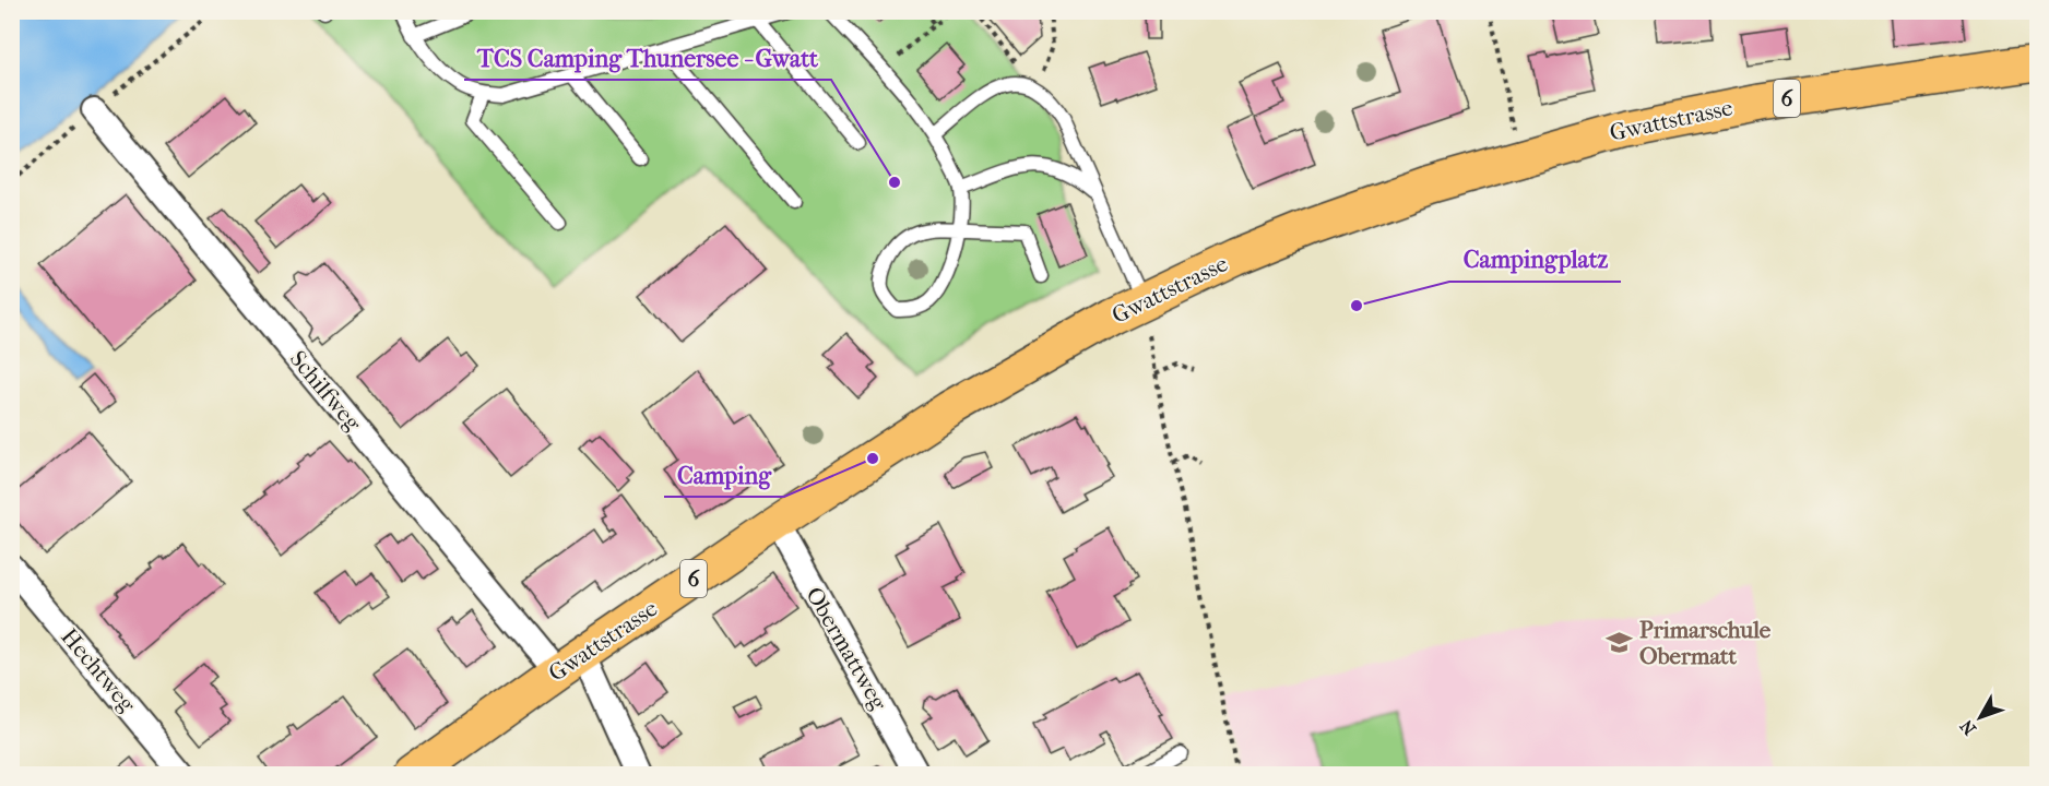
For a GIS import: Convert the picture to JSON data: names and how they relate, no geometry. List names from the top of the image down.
{
  "streets": {
    "main road": ["6", "Gwattstrasse"],
    "street": ["Schilfweg", "Obermattweg", "Hechtweg"]
  },
  "crossings": [
    ["Gwattstrasse", "Schilfweg"],
    ["Gwattstrasse", "Obermattweg"]
  ],
  "places": {
    "other": ["TCS Camping Thunersee - Gwatt", "Campingplatz", "Camping"],
    "school or university": ["Primarschule Obermatt"]
  },
  "north": "bottom left"
}
